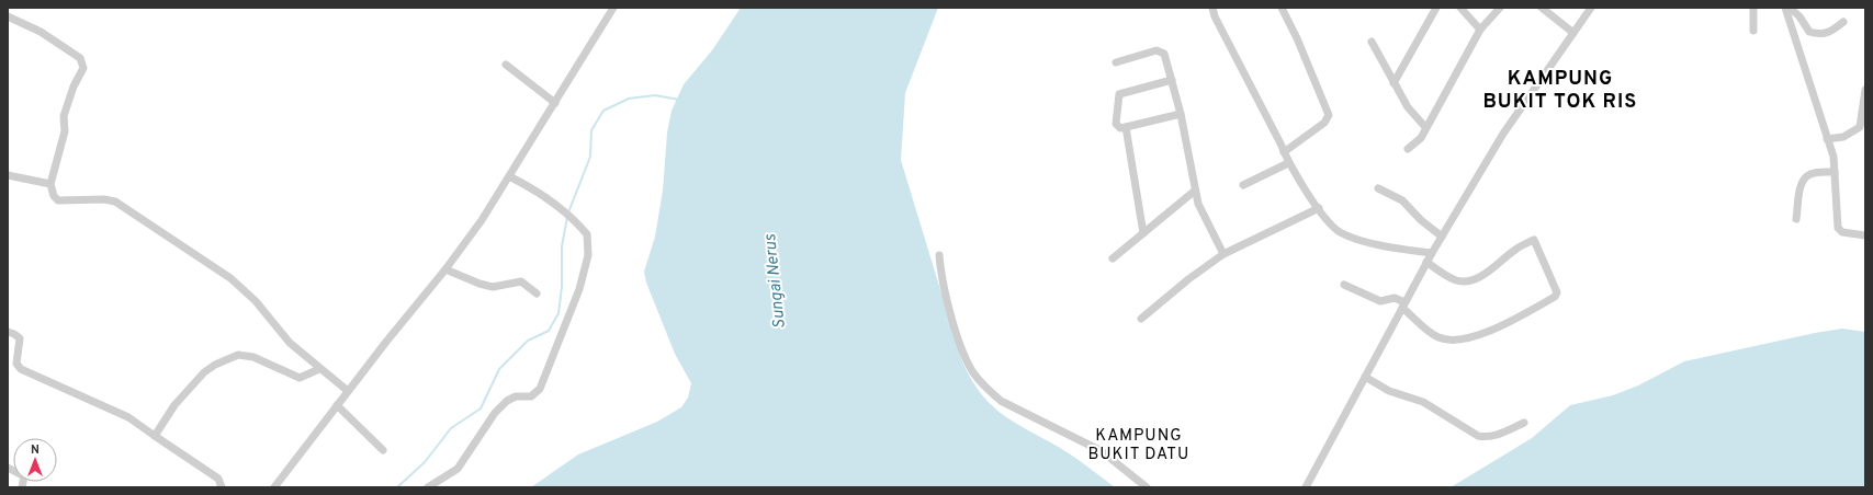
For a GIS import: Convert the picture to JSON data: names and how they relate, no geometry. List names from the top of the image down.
{
  "districts": ["KAMPUNG BUKIT TOK RIS", "KAMPUNG BUKIT DATU"],
  "water": ["Sungai Nerus"],
  "north": "top"
}
